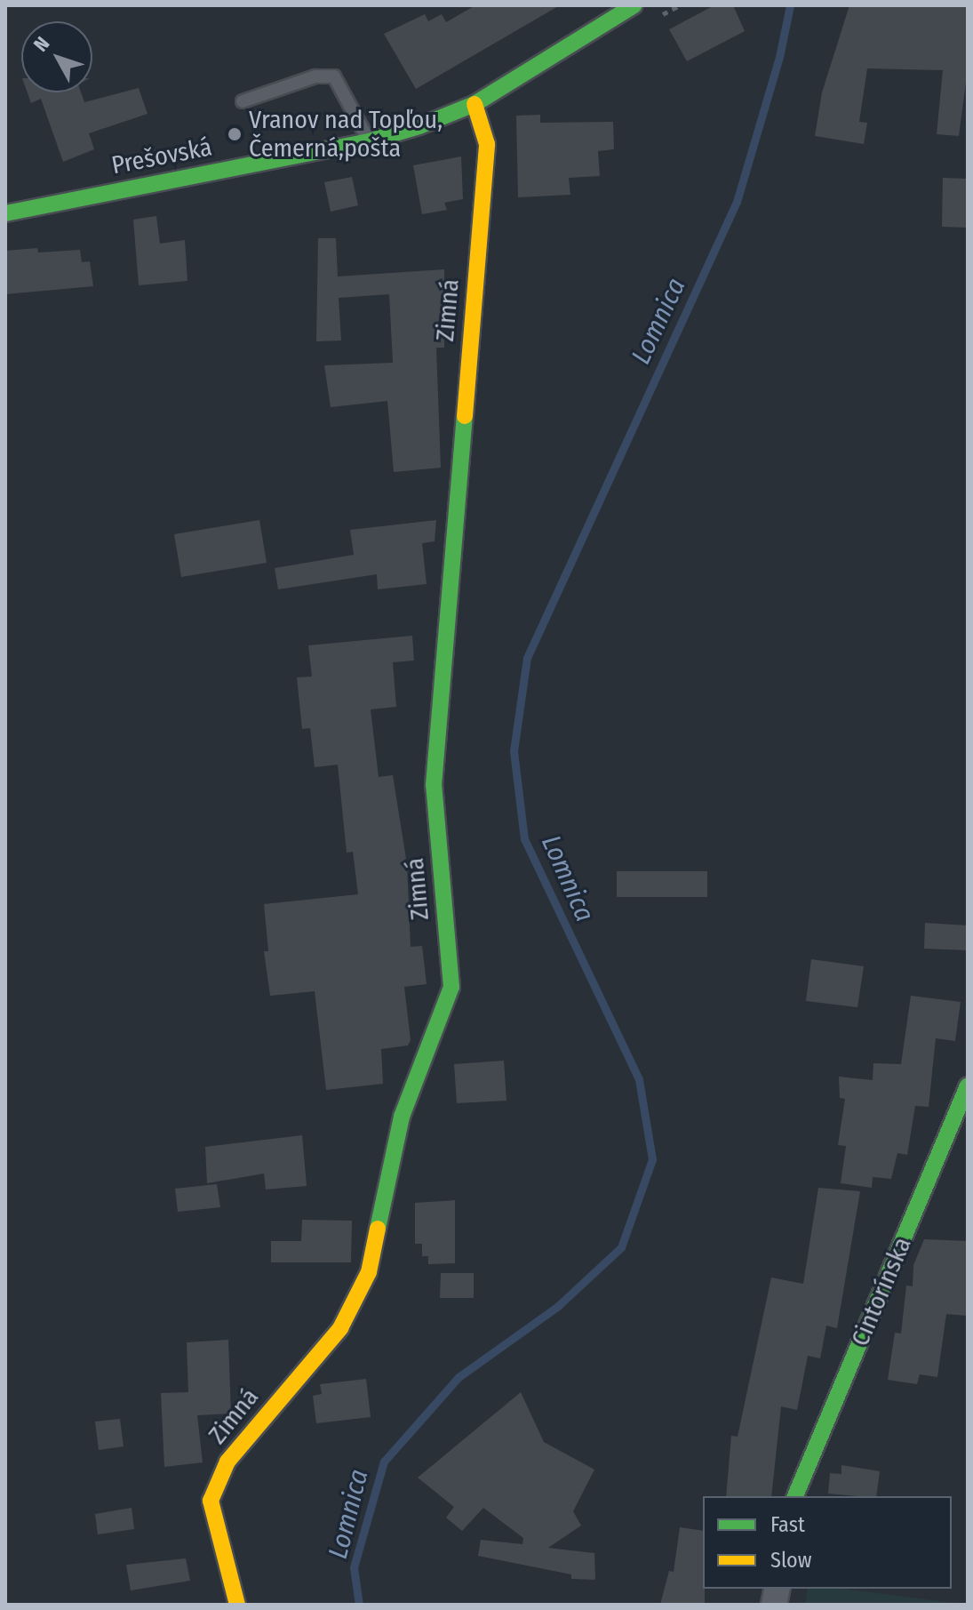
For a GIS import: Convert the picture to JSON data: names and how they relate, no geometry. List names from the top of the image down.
{
  "streets": {
    "street": ["Prešovská", "Zimná", "Cintorínska"]
  },
  "crossings": [
    ["Prešovská", "Zimná"]
  ],
  "water": ["Lomnica"],
  "places": ["Vranov nad Topľou, Čemerná,pošta"],
  "legend": ["Fast", "Slow"],
  "north": "top left"
}
